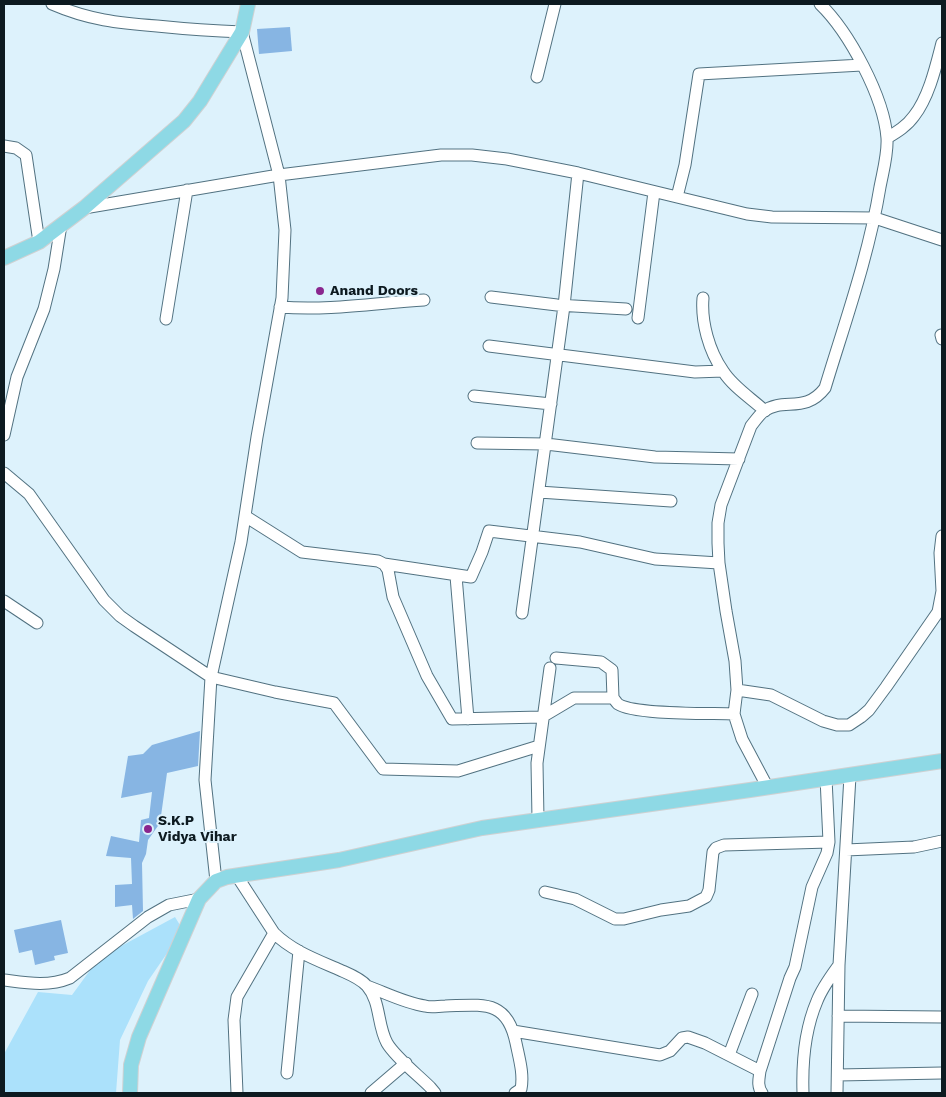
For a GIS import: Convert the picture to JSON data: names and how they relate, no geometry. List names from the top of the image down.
{
  "places": ["Anand Doors", "S.K.P Vidya Vihar"]
}
